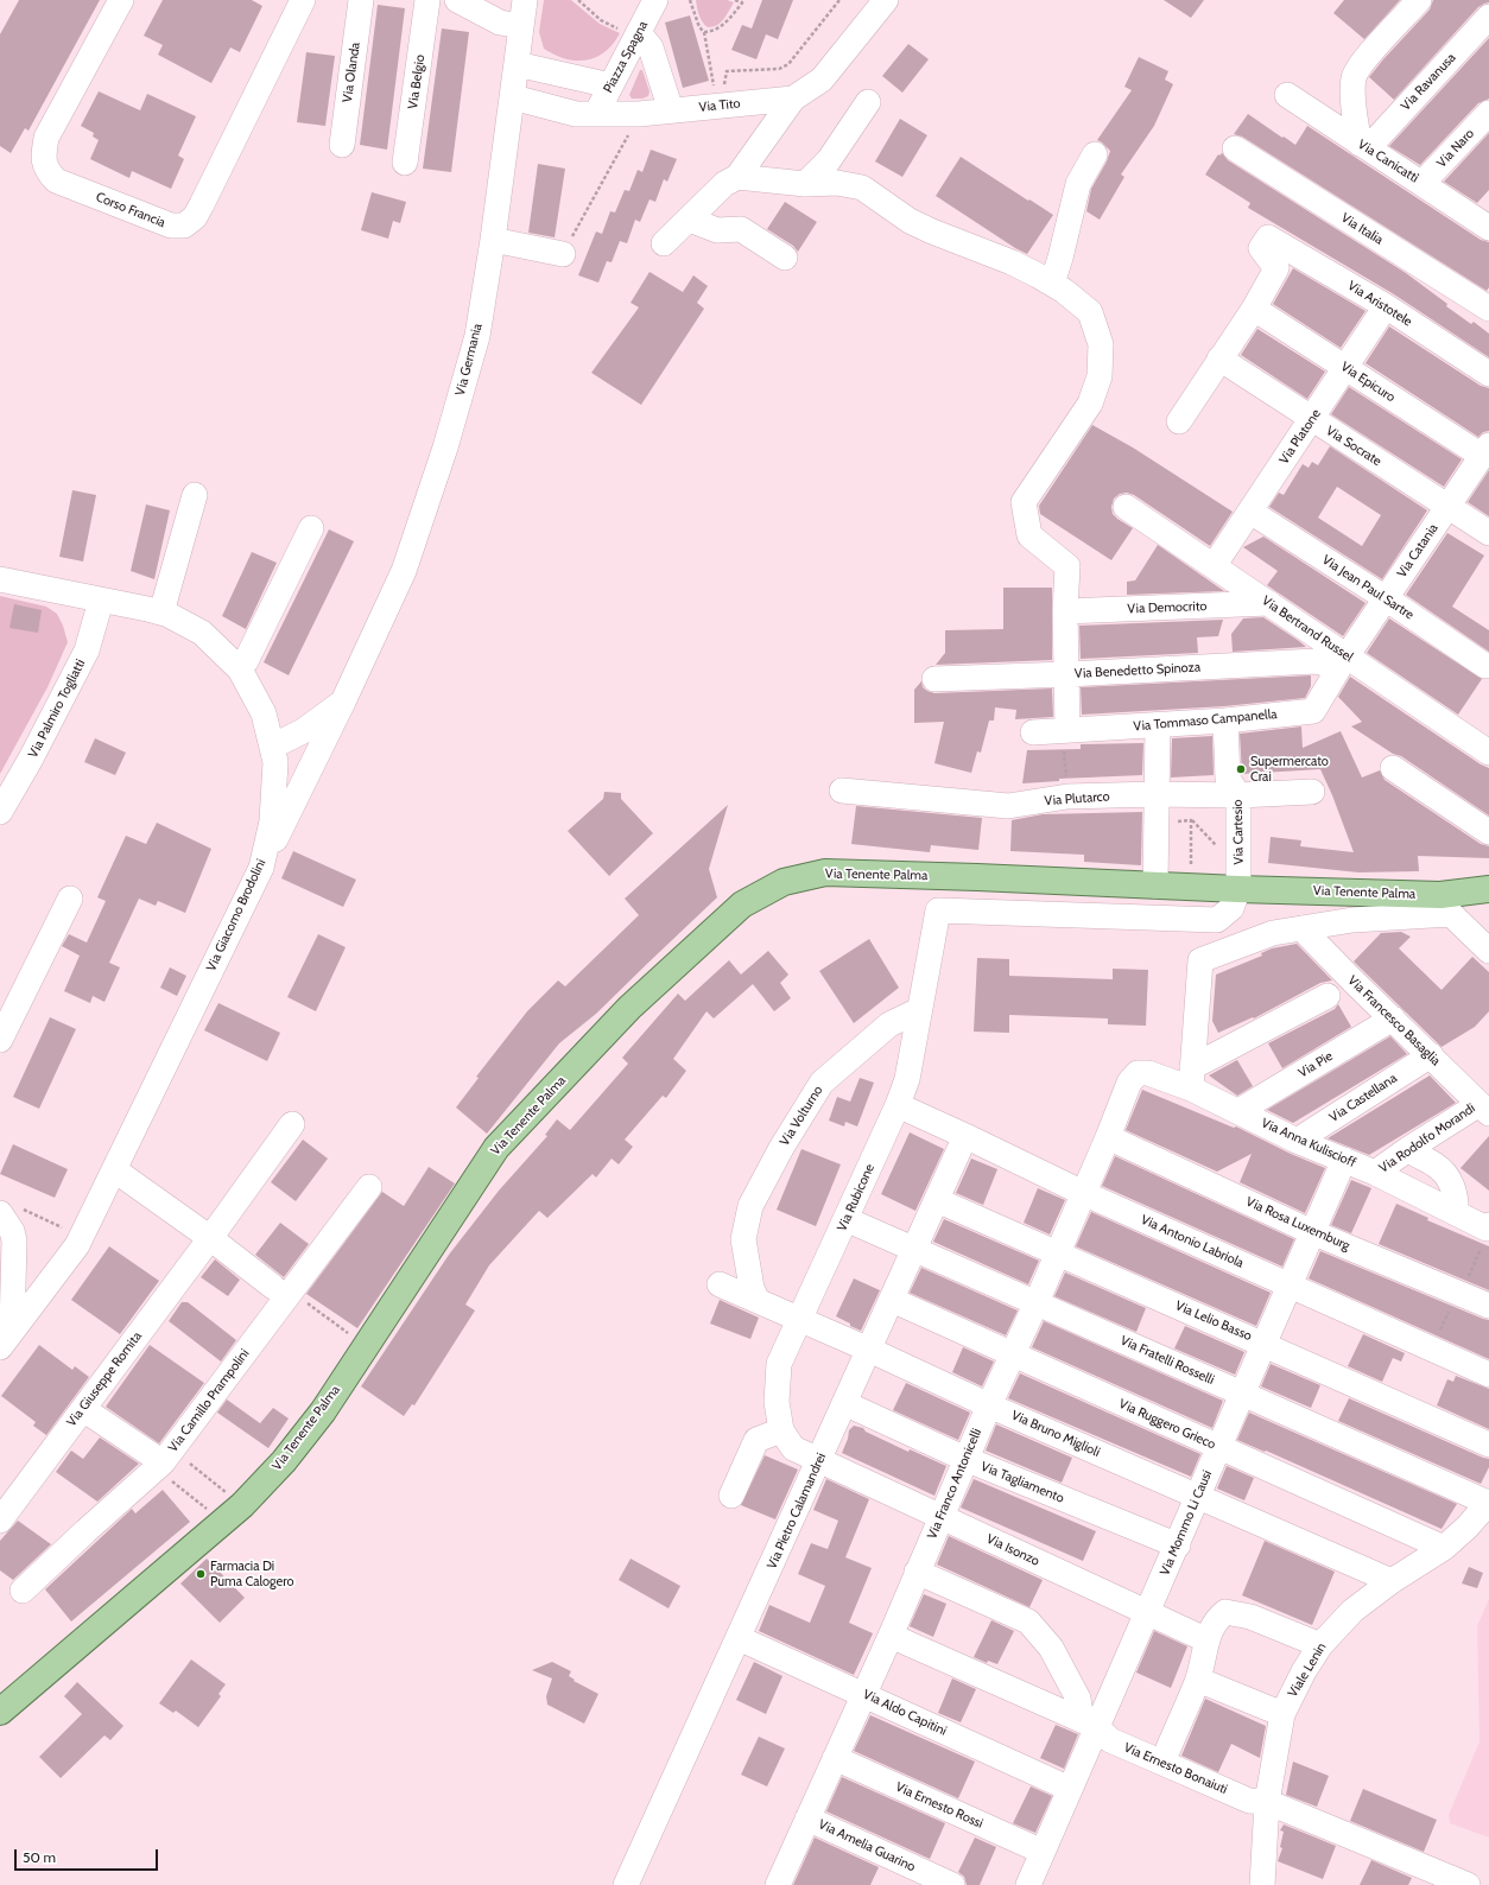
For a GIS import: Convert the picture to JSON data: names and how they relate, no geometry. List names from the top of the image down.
{
  "streets": {
    "main road": ["Via Tenente Palma"],
    "street": [
      "Piazza Spagna",
      "Via Olanda",
      "Via Belgio",
      "Via Ravanusa",
      "Via Tito",
      "Via Naro",
      "Via Canicattì",
      "Corso Francia",
      "Via Italia",
      "Via Aristotele",
      "Via Germania",
      "Via Epicuro",
      "Via Platone",
      "Via Socrate",
      "Via Catania",
      "Via Jean Paul Sartre",
      "Via Democrito",
      "Via Bertrand Russel",
      "Via Benedetto Spinoza",
      "Via Palmiro Togliatti",
      "Via Tommaso Campanella",
      "Via Plutarco",
      "Via Cartesio",
      "Via Giacomo Brodolini",
      "Via Francesco Basaglia",
      "Via Pie",
      "Via Castellana",
      "Via Volturno",
      "Via Rodolfo Morandi",
      "Via Anna Kuliscioff",
      "Via Rubicone",
      "Via Rosa Luxemburg",
      "Via Antonio Labriola",
      "Via Lelio Basso",
      "Via Fratelli Rosselli",
      "Via Giuseppe Romita",
      "Via Camillo Prampolini",
      "Via Ruggero Grieco",
      "Via Bruno Miglioli",
      "Via Tagliamento",
      "Via Franco Antonicelli",
      "Via Pietro Calamandrei",
      "Via Mommo Li Causi",
      "Via Isonzo",
      "Viale Lenin",
      "Via Aldo Capitini",
      "Via Ernesto Bonaiuti",
      "Via Ernesto Rossi",
      "Via Amelia Guarino"
    ]
  },
  "crossings": [
    ["Piazza Spagna", "Via Tito"],
    ["Via Ravanusa", "Via Canicattì"],
    ["Via Tito", "Via Germania"],
    ["Via Naro", "Via Canicattì"],
    ["Via Aristotele", "Via Epicuro"],
    ["Via Aristotele", "Via Platone"],
    ["Via Germania", "Via Giacomo Brodolini"],
    ["Via Epicuro", "Via Platone"],
    ["Via Epicuro", "Via Catania"],
    ["Via Platone", "Via Socrate"],
    ["Via Platone", "Via Jean Paul Sartre"],
    ["Via Platone", "Via Bertrand Russel"],
    ["Via Socrate", "Via Catania"],
    ["Via Catania", "Via Jean Paul Sartre"],
    ["Via Catania", "Via Bertrand Russel"],
    ["Via Catania", "Via Benedetto Spinoza"],
    ["Via Catania", "Via Tommaso Campanella"],
    ["Via Democrito", "Via Bertrand Russel"],
    ["Via Bertrand Russel", "Via Benedetto Spinoza"],
    ["Via Bertrand Russel", "Via Tommaso Campanella"],
    ["Via Benedetto Spinoza", "Via Tommaso Campanella"],
    ["Via Palmiro Togliatti", "Via Giacomo Brodolini"],
    ["Via Tommaso Campanella", "Via Cartesio"],
    ["Via Plutarco", "Via Cartesio"],
    ["Via Cartesio", "Via Tenente Palma"],
    ["Via Cartesio", "Via Rubicone"],
    ["Via Tenente Palma", "Via Rubicone"],
    ["Via Francesco Basaglia", "Via Pie"],
    ["Via Francesco Basaglia", "Via Castellana"],
    ["Via Francesco Basaglia", "Via Rodolfo Morandi"],
    ["Via Pie", "Via Anna Kuliscioff"],
    ["Via Castellana", "Via Anna Kuliscioff"],
    ["Via Volturno", "Via Rubicone"],
    ["Via Volturno", "Via Bruno Miglioli"],
    ["Via Rodolfo Morandi", "Via Anna Kuliscioff"],
    ["Via Anna Kuliscioff", "Via Franco Antonicelli"],
    ["Via Anna Kuliscioff", "Via Mommo Li Causi"],
    ["Via Rubicone", "Via Antonio Labriola"],
    ["Via Rubicone", "Via Fratelli Rosselli"],
    ["Via Rubicone", "Via Bruno Miglioli"],
    ["Via Rosa Luxemburg", "Via Franco Antonicelli"],
    ["Via Rosa Luxemburg", "Via Mommo Li Causi"],
    ["Via Antonio Labriola", "Via Franco Antonicelli"],
    ["Via Antonio Labriola", "Via Pietro Calamandrei"],
    ["Via Antonio Labriola", "Via Mommo Li Causi"],
    ["Via Lelio Basso", "Via Franco Antonicelli"],
    ["Via Lelio Basso", "Via Pietro Calamandrei"],
    ["Via Lelio Basso", "Via Mommo Li Causi"],
    ["Via Fratelli Rosselli", "Via Franco Antonicelli"],
    ["Via Fratelli Rosselli", "Via Pietro Calamandrei"],
    ["Via Fratelli Rosselli", "Via Mommo Li Causi"],
    ["Via Fratelli Rosselli", "Viale Lenin"],
    ["Via Ruggero Grieco", "Via Franco Antonicelli"],
    ["Via Ruggero Grieco", "Via Pietro Calamandrei"],
    ["Via Ruggero Grieco", "Via Mommo Li Causi"],
    ["Via Ruggero Grieco", "Viale Lenin"],
    ["Via Bruno Miglioli", "Via Franco Antonicelli"],
    ["Via Bruno Miglioli", "Via Pietro Calamandrei"],
    ["Via Bruno Miglioli", "Via Mommo Li Causi"],
    ["Via Bruno Miglioli", "Viale Lenin"],
    ["Via Tagliamento", "Via Franco Antonicelli"],
    ["Via Tagliamento", "Via Pietro Calamandrei"],
    ["Via Tagliamento", "Via Mommo Li Causi"],
    ["Via Franco Antonicelli", "Via Isonzo"],
    ["Via Franco Antonicelli", "Via Aldo Capitini"],
    ["Via Franco Antonicelli", "Via Ernesto Bonaiuti"],
    ["Via Franco Antonicelli", "Via Ernesto Rossi"],
    ["Via Franco Antonicelli", "Via Amelia Guarino"],
    ["Via Pietro Calamandrei", "Via Isonzo"],
    ["Via Pietro Calamandrei", "Via Aldo Capitini"],
    ["Via Mommo Li Causi", "Via Isonzo"],
    ["Via Mommo Li Causi", "Via Aldo Capitini"],
    ["Via Mommo Li Causi", "Via Ernesto Bonaiuti"],
    ["Via Mommo Li Causi", "Via Ernesto Rossi"],
    ["Viale Lenin", "Via Ernesto Bonaiuti"]
  ],
  "places": ["Supermercato Crai", "Farmacia Di Puma Calogero"],
  "scale_bar": "50 m"
}
